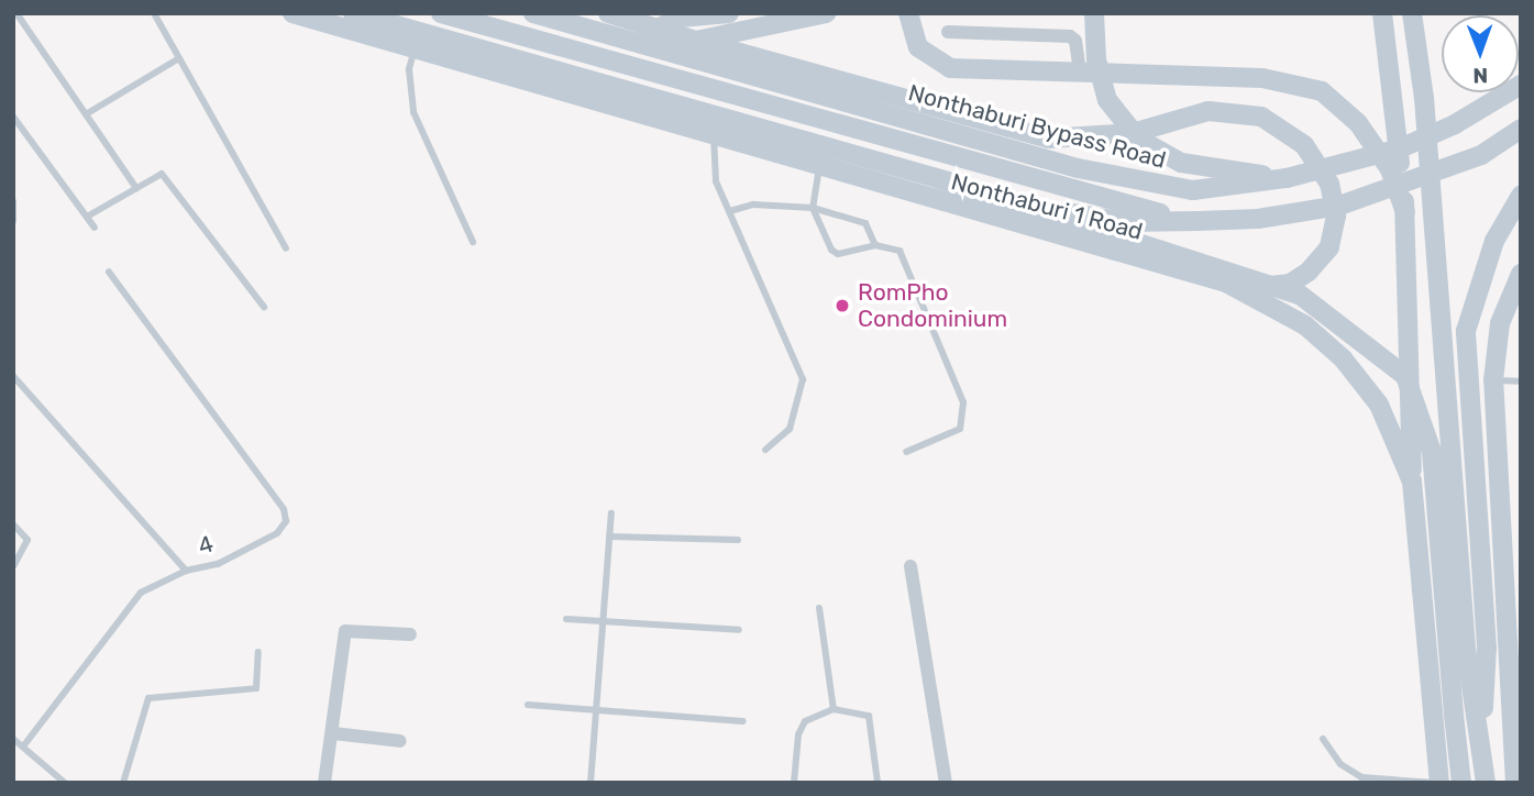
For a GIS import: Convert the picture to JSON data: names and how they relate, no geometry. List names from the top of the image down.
{
  "streets": {
    "main road": ["Nonthaburi Bypass Road", "Nonthaburi 1 Road"],
    "lane": ["4"]
  },
  "places": ["RomPho Condominium"],
  "north": "bottom"
}
